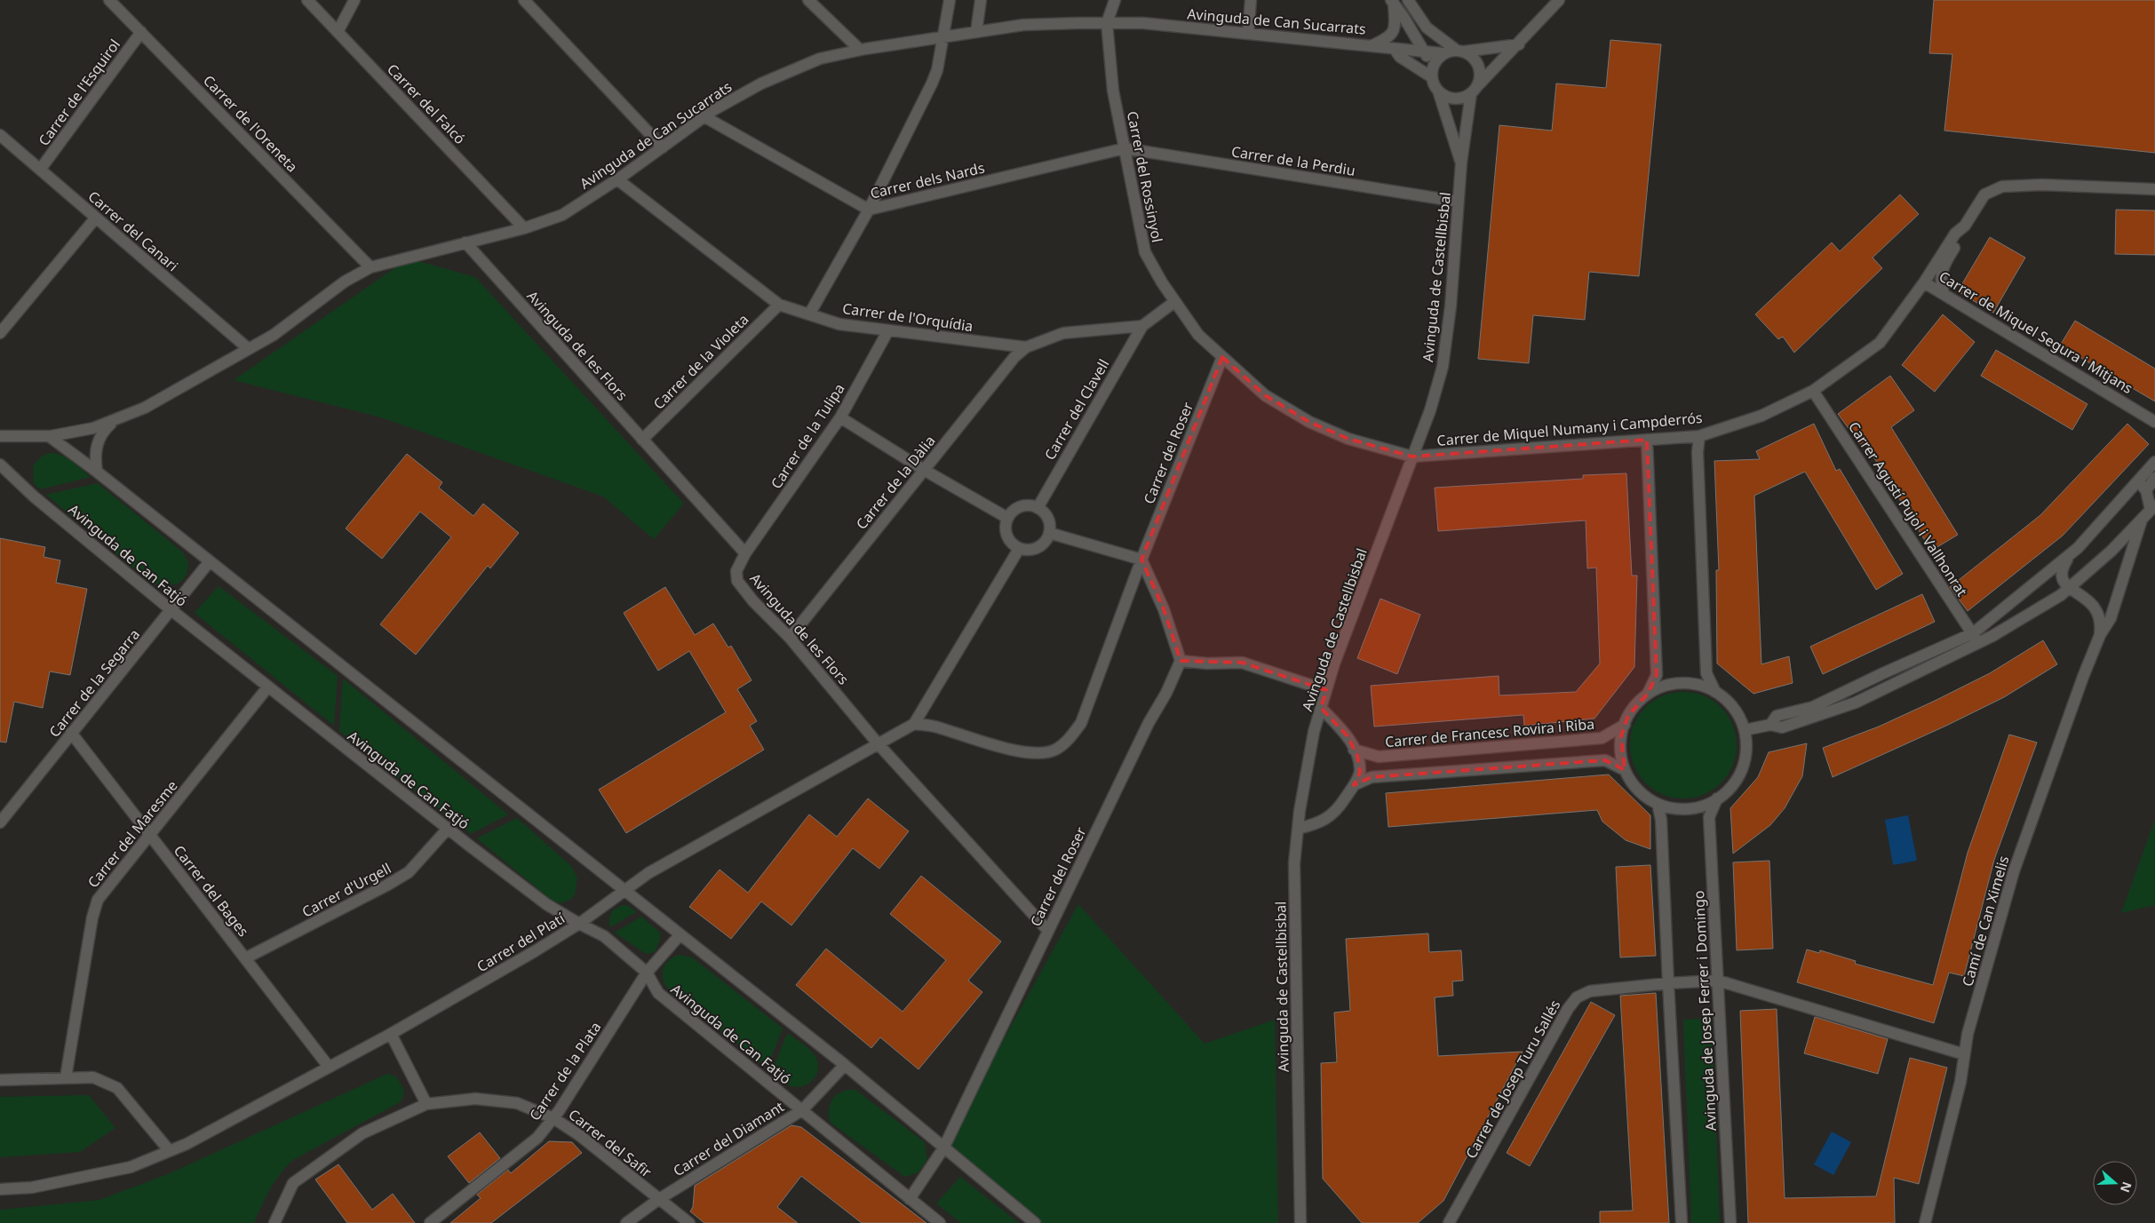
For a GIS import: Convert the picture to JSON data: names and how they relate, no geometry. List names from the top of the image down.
{
  "streets": {
    "street": [
      "Avinguda de Can Sucarrats",
      "Carrer de l'Esquirol",
      "Carrer del Falcó",
      "Carrer de l'Oreneta",
      "Carrer de la Perdiu",
      "Carrer del Rossinyol",
      "Carrer dels Nards",
      "Carrer del Canari",
      "Avinguda de Castellbisbal",
      "Carrer de l'Orquídia",
      "Carrer de Miquel Segura i Mitjans",
      "Avinguda de les Flors",
      "Carrer de la Violeta",
      "Carrer del Clavell",
      "Carrer de Miquel Numany i Campderrós",
      "Carrer de la Tulipa",
      "Carrer del Roser",
      "Carrer de la Dàlia",
      "Carrer Agustí Pujol i Vallhonrat",
      "Avinguda de Can Fatjó",
      "Carrer de la Segarra",
      "Carrer de Francesc Rovira i Riba",
      "Carrer del Maresme",
      "Carrer d'Urgell",
      "Carrer del Bages",
      "Camí de Can Ximelis",
      "Carrer del Platí",
      "Avinguda de Josep Ferrer i Domingo",
      "Carrer de la Plata",
      "Carrer de Josep Turu Sallés",
      "Carrer del Diamant",
      "Carrer del Safir"
    ]
  },
  "crossings": [
    ["Avinguda de Can Sucarrats", "Carrer del Falcó"],
    ["Avinguda de Can Sucarrats", "Carrer de l'Oreneta"],
    ["Avinguda de Can Sucarrats", "Carrer del Rossinyol"],
    ["Avinguda de Can Sucarrats", "Carrer dels Nards"],
    ["Avinguda de Can Sucarrats", "Carrer del Canari"],
    ["Avinguda de Can Sucarrats", "Avinguda de Castellbisbal"],
    ["Avinguda de Can Sucarrats", "Carrer de l'Orquídia"],
    ["Avinguda de Can Sucarrats", "Avinguda de les Flors"],
    ["Carrer de l'Esquirol", "Carrer de l'Oreneta"],
    ["Carrer de l'Esquirol", "Carrer del Canari"],
    ["Carrer de la Perdiu", "Carrer del Rossinyol"],
    ["Carrer de la Perdiu", "Carrer dels Nards"],
    ["Carrer de la Perdiu", "Avinguda de Castellbisbal"],
    ["Carrer del Rossinyol", "Carrer dels Nards"],
    ["Carrer del Rossinyol", "Avinguda de Castellbisbal"],
    ["Carrer del Rossinyol", "Carrer de Miquel Numany i Campderrós"],
    ["Carrer del Rossinyol", "Carrer del Roser"],
    ["Avinguda de Castellbisbal", "Carrer de Miquel Numany i Campderrós"],
    ["Carrer de l'Orquídia", "Carrer de la Violeta"],
    ["Carrer de l'Orquídia", "Carrer del Clavell"],
    ["Carrer de l'Orquídia", "Carrer de la Tulipa"],
    ["Carrer de l'Orquídia", "Carrer de la Dàlia"],
    ["Carrer de Miquel Segura i Mitjans", "Carrer de Miquel Numany i Campderrós"],
    ["Avinguda de les Flors", "Carrer de la Violeta"],
    ["Avinguda de les Flors", "Carrer de la Tulipa"],
    ["Avinguda de les Flors", "Carrer del Roser"],
    ["Avinguda de les Flors", "Carrer de la Dàlia"],
    ["Avinguda de les Flors", "Carrer del Platí"],
    ["Carrer de Miquel Numany i Campderrós", "Carrer Agustí Pujol i Vallhonrat"],
    ["Carrer del Roser", "Avinguda de Can Fatjó"],
    ["Carrer del Roser", "Carrer del Platí"],
    ["Avinguda de Can Fatjó", "Carrer de la Segarra"],
    ["Avinguda de Can Fatjó", "Carrer del Maresme"],
    ["Avinguda de Can Fatjó", "Carrer d'Urgell"],
    ["Avinguda de Can Fatjó", "Carrer del Platí"],
    ["Avinguda de Can Fatjó", "Carrer de la Plata"],
    ["Avinguda de Can Fatjó", "Carrer del Diamant"],
    ["Carrer de la Segarra", "Carrer del Bages"],
    ["Carrer de Francesc Rovira i Riba", "Avinguda de Josep Ferrer i Domingo"],
    ["Carrer del Maresme", "Carrer del Bages"],
    ["Carrer d'Urgell", "Carrer del Bages"],
    ["Carrer del Bages", "Carrer del Platí"],
    ["Camí de Can Ximelis", "Carrer de Josep Turu Sallés"],
    ["Avinguda de Josep Ferrer i Domingo", "Carrer de Josep Turu Sallés"],
    ["Carrer de la Plata", "Carrer del Safir"],
    ["Carrer del Diamant", "Carrer del Safir"]
  ],
  "north": "right"
}
